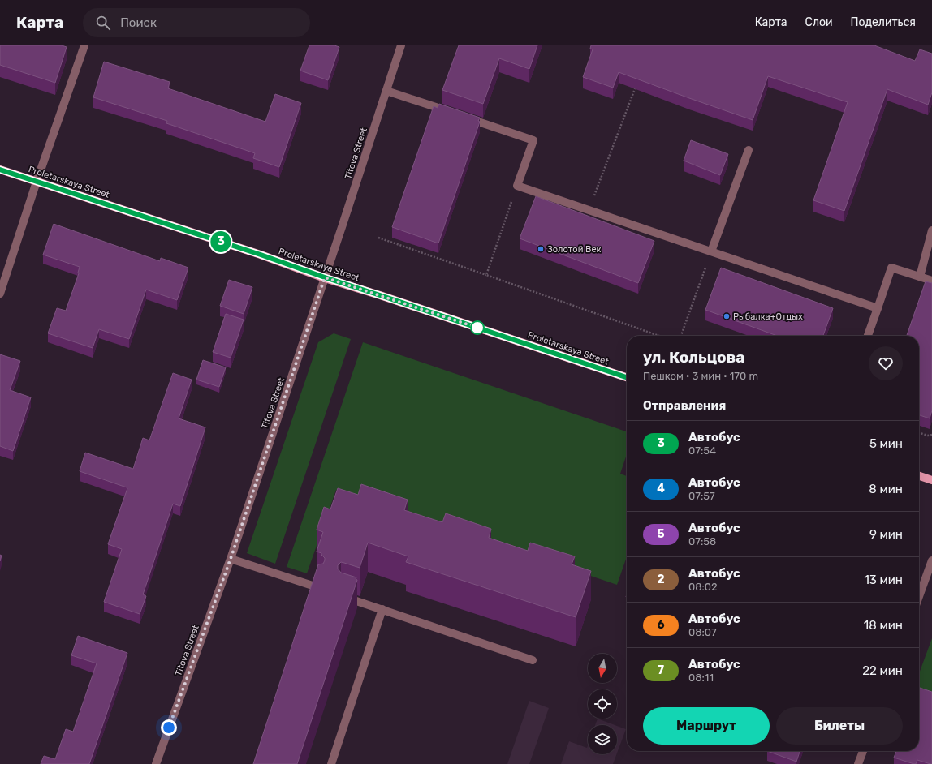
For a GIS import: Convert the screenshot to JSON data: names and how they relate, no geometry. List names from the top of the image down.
{
  "streets": {
    "main road": ["Proletarskaya Street"],
    "street": ["Titova Street"]
  },
  "crossings": [
    ["Titova Street", "Proletarskaya Street"]
  ],
  "places": ["Золотой Век", "Рыбалка+Отдых"],
  "lines": ["bus line 3"],
  "north": "bottom",
  "page": {
    "header": "Карта",
    "search": "Поиск",
    "nav": ["Карта", "Слои", "Поделиться"],
    "on_map": "3",
    "heading": [
      ["ул. Кольцова", "Пешком · 3 мин · 170 m"],
      "Отправления"
    ],
    "list": [
      {
        "mark": "3",
        "name": "Автобус",
        "note": "07:54",
        "value": "5 мин"
      },
      {
        "mark": "4",
        "name": "Автобус",
        "note": "07:57",
        "value": "8 мин"
      },
      {
        "mark": "5",
        "name": "Автобус",
        "note": "07:58",
        "value": "9 мин"
      },
      {
        "mark": "2",
        "name": "Автобус",
        "note": "08:02",
        "value": "13 мин"
      },
      {
        "mark": "6",
        "name": "Автобус",
        "note": "08:07",
        "value": "18 мин"
      },
      {
        "mark": "7",
        "name": "Автобус",
        "note": "08:11",
        "value": "22 мин"
      }
    ],
    "buttons": ["Маршрут", "Билеты"]
  }
}
